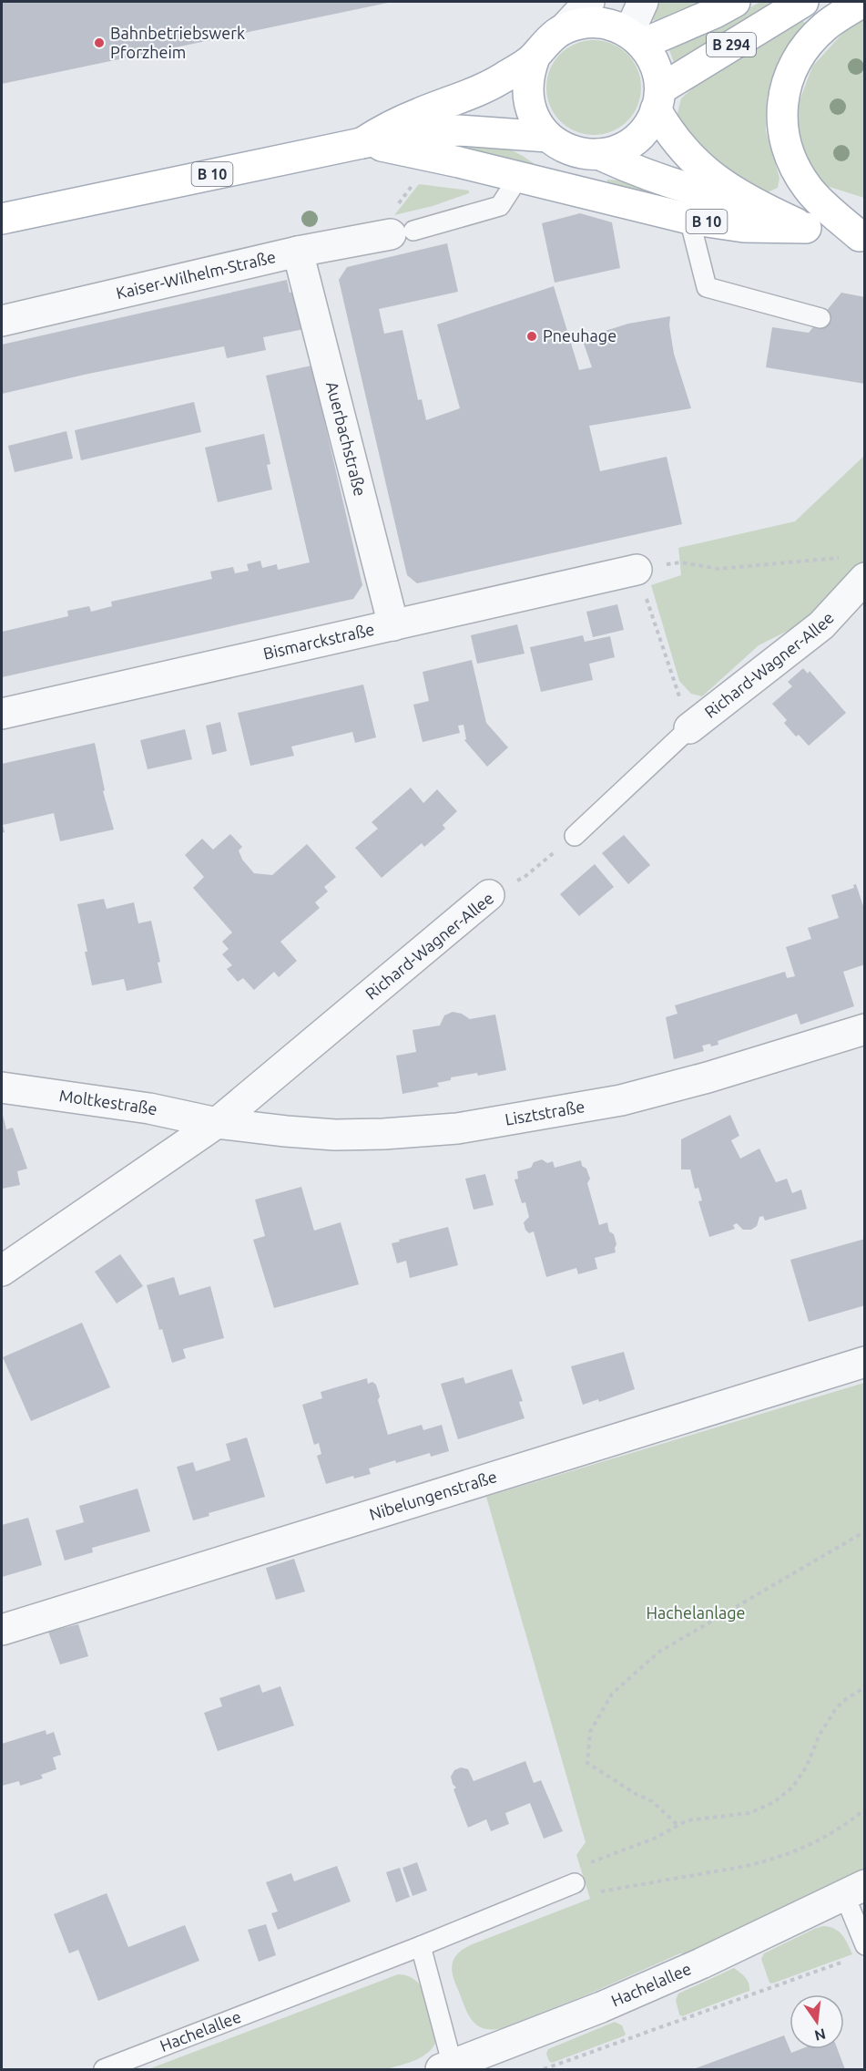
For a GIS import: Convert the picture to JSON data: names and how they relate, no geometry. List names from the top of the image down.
{
  "streets": {
    "main road": ["B 294", "B 10"],
    "street": [
      "Kaiser-Wilhelm-Straße",
      "Auerbachstraße",
      "Bismarckstraße",
      "Richard-Wagner-Allee",
      "Moltkestraße",
      "Lisztstraße",
      "Nibelungenstraße",
      "Hachelallee"
    ]
  },
  "crossings": [
    ["B 294", "B 10"],
    ["B 10", "Kaiser-Wilhelm-Straße"],
    ["Kaiser-Wilhelm-Straße", "Auerbachstraße"],
    ["Auerbachstraße", "Bismarckstraße"],
    ["Richard-Wagner-Allee", "Moltkestraße"],
    ["Richard-Wagner-Allee", "Lisztstraße"],
    ["Moltkestraße", "Lisztstraße"]
  ],
  "parks": ["Hachelanlage"],
  "places": ["Bahnbetriebswerk Pforzheim", "Pneuhage"],
  "north": "bottom"
}
